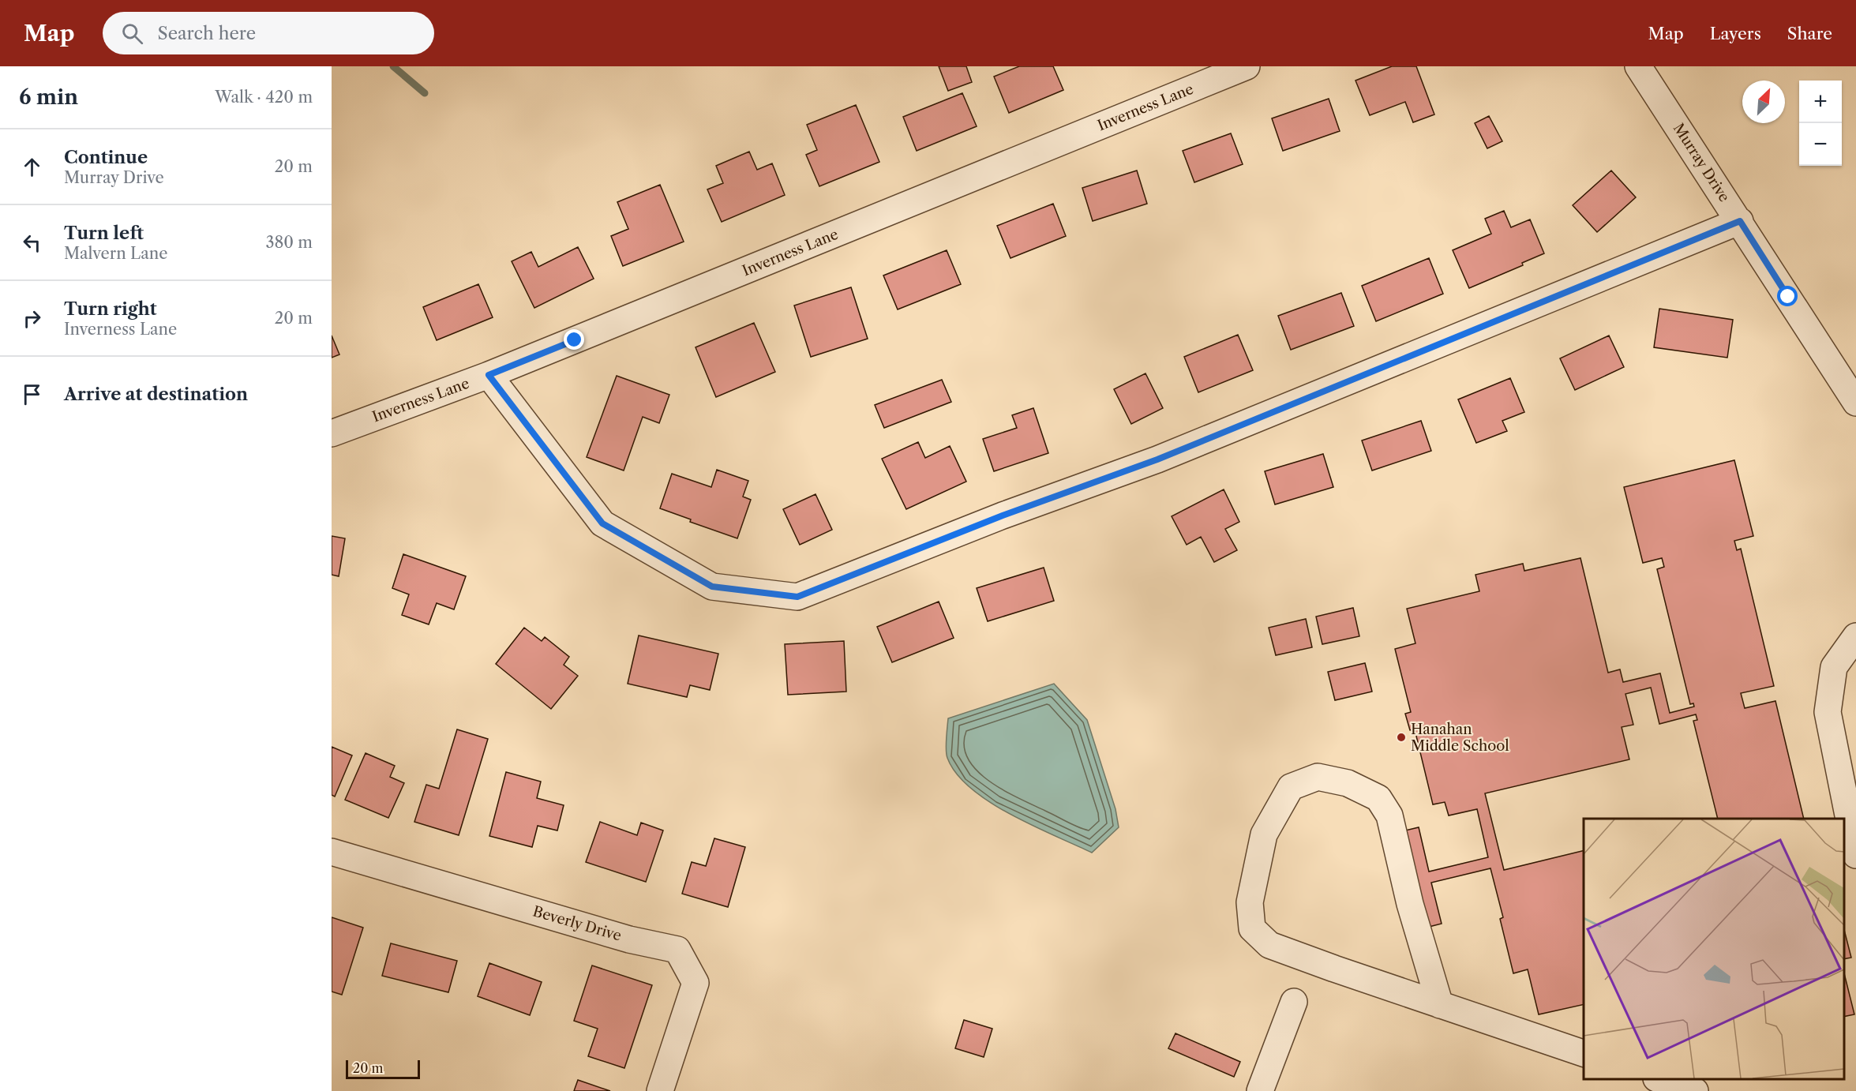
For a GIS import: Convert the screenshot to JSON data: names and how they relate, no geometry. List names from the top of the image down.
{
  "streets": {
    "street": ["Inverness Lane", "Murray Drive", "Beverly Drive"]
  },
  "places": ["Hanahan Middle School"],
  "scale_bar": "20 m",
  "north": "top right",
  "page": {
    "header": "Map",
    "search": "Search here",
    "nav": ["Map", "Layers", "Share"],
    "heading": ["6 min", "Walk · 420 m"],
    "map_buttons": ["+", "−"],
    "list": [
      ["Continue", "Murray Drive", "20 m"],
      ["Turn left", "Malvern Lane", "380 m"],
      ["Turn right", "Inverness Lane", "20 m"],
      "Arrive at destination"
    ],
    "scale": "20 m"
  }
}
